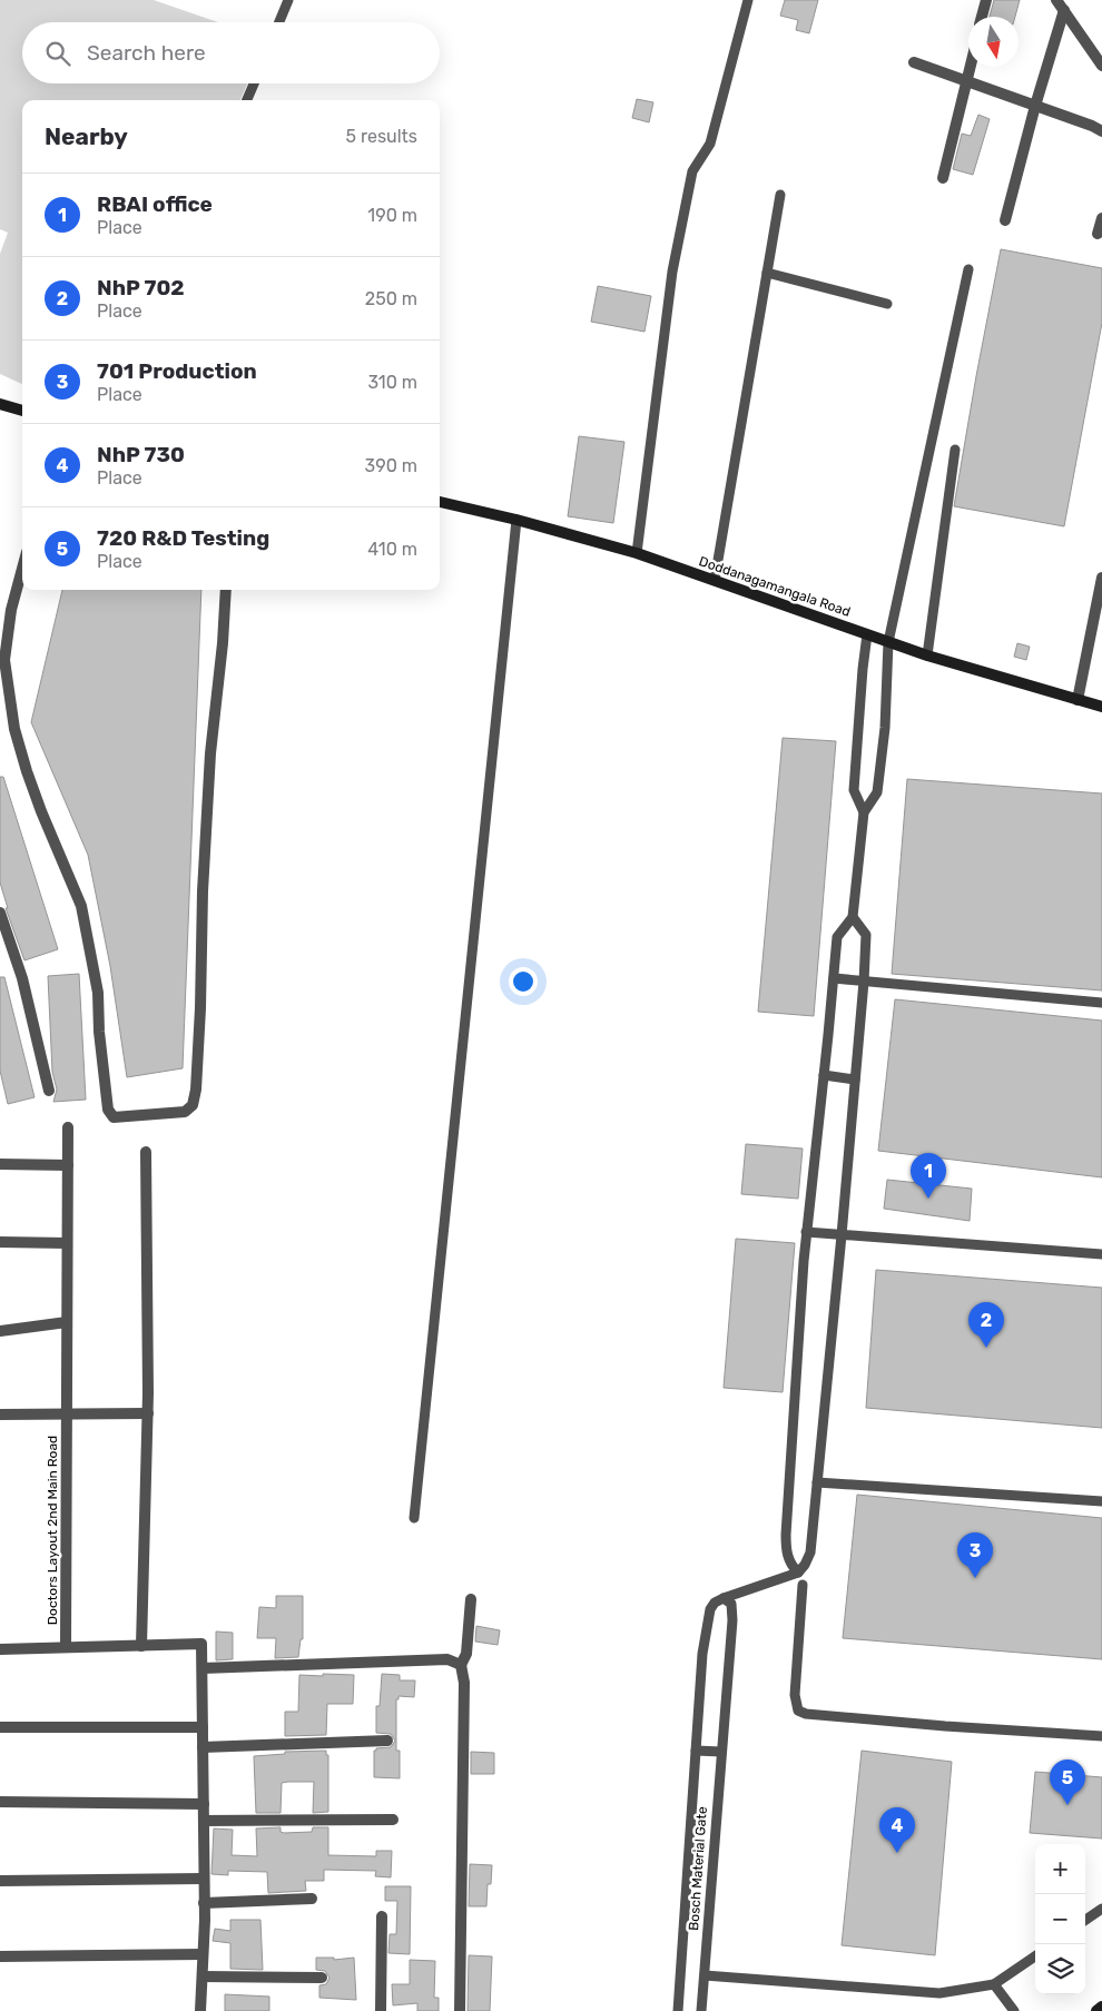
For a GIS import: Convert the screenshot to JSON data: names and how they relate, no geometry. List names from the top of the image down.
{
  "streets": {
    "street": ["Doddanagamangala Road", "Doctors Layout 2nd Main Road"],
    "lane": ["Bosch Material Gate"]
  },
  "north": "bottom",
  "page": {
    "search": "Search here",
    "heading": ["Nearby", "5 results"],
    "list": [
      {
        "mark": "1",
        "name": "RBAI office",
        "note": "Place",
        "value": "190 m"
      },
      {
        "mark": "2",
        "name": "NhP 702",
        "note": "Place",
        "value": "250 m"
      },
      {
        "mark": "3",
        "name": "701 Production",
        "note": "Place",
        "value": "310 m"
      },
      {
        "mark": "4",
        "name": "NhP 730",
        "note": "Place",
        "value": "390 m"
      },
      {
        "mark": "5",
        "name": "720 R&D Testing",
        "note": "Place",
        "value": "410 m"
      }
    ],
    "pins": [
      "1",
      "2",
      "3",
      "5",
      "4"
    ],
    "map_buttons": ["+", "−"]
  }
}
